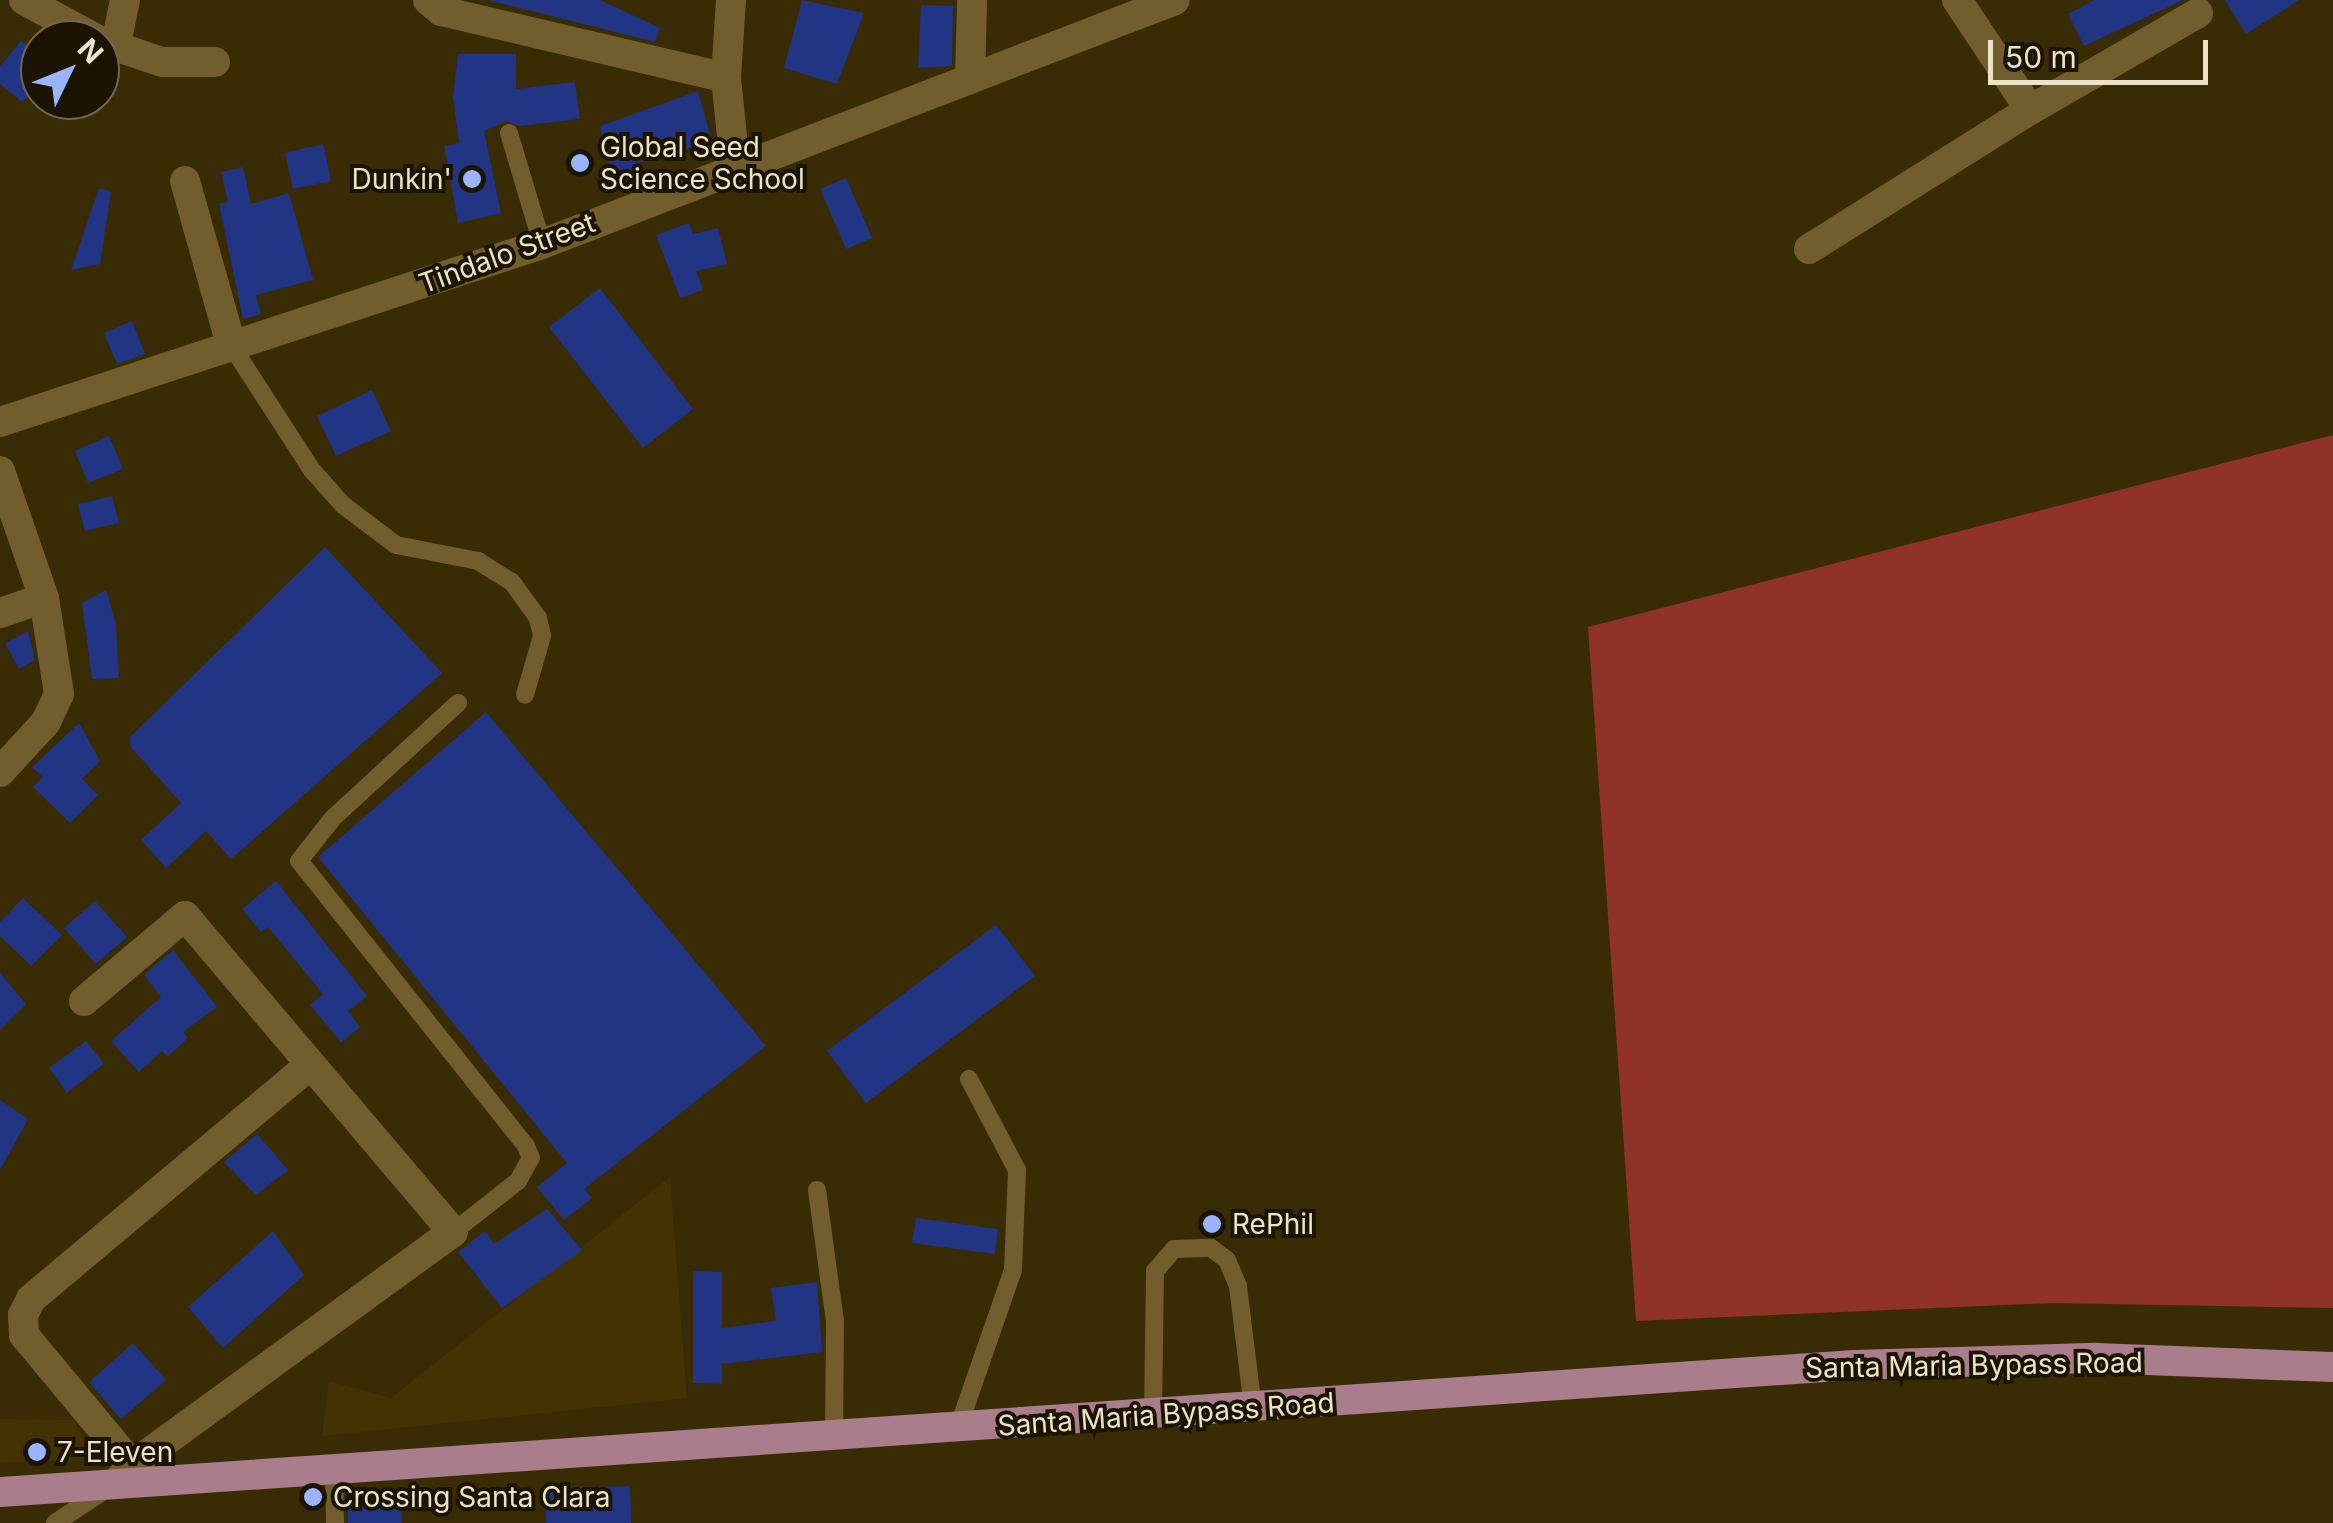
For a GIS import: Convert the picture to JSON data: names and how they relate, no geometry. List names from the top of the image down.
{
  "streets": {
    "main road": ["Santa Maria Bypass Road"],
    "street": ["Tindalo Street"]
  },
  "places": [
    "Global Seed Science School",
    "Dunkin'",
    "RePhil",
    "7-Eleven",
    "Crossing Santa Clara"
  ],
  "scale_bar": "50 m",
  "north": "top right"
}
